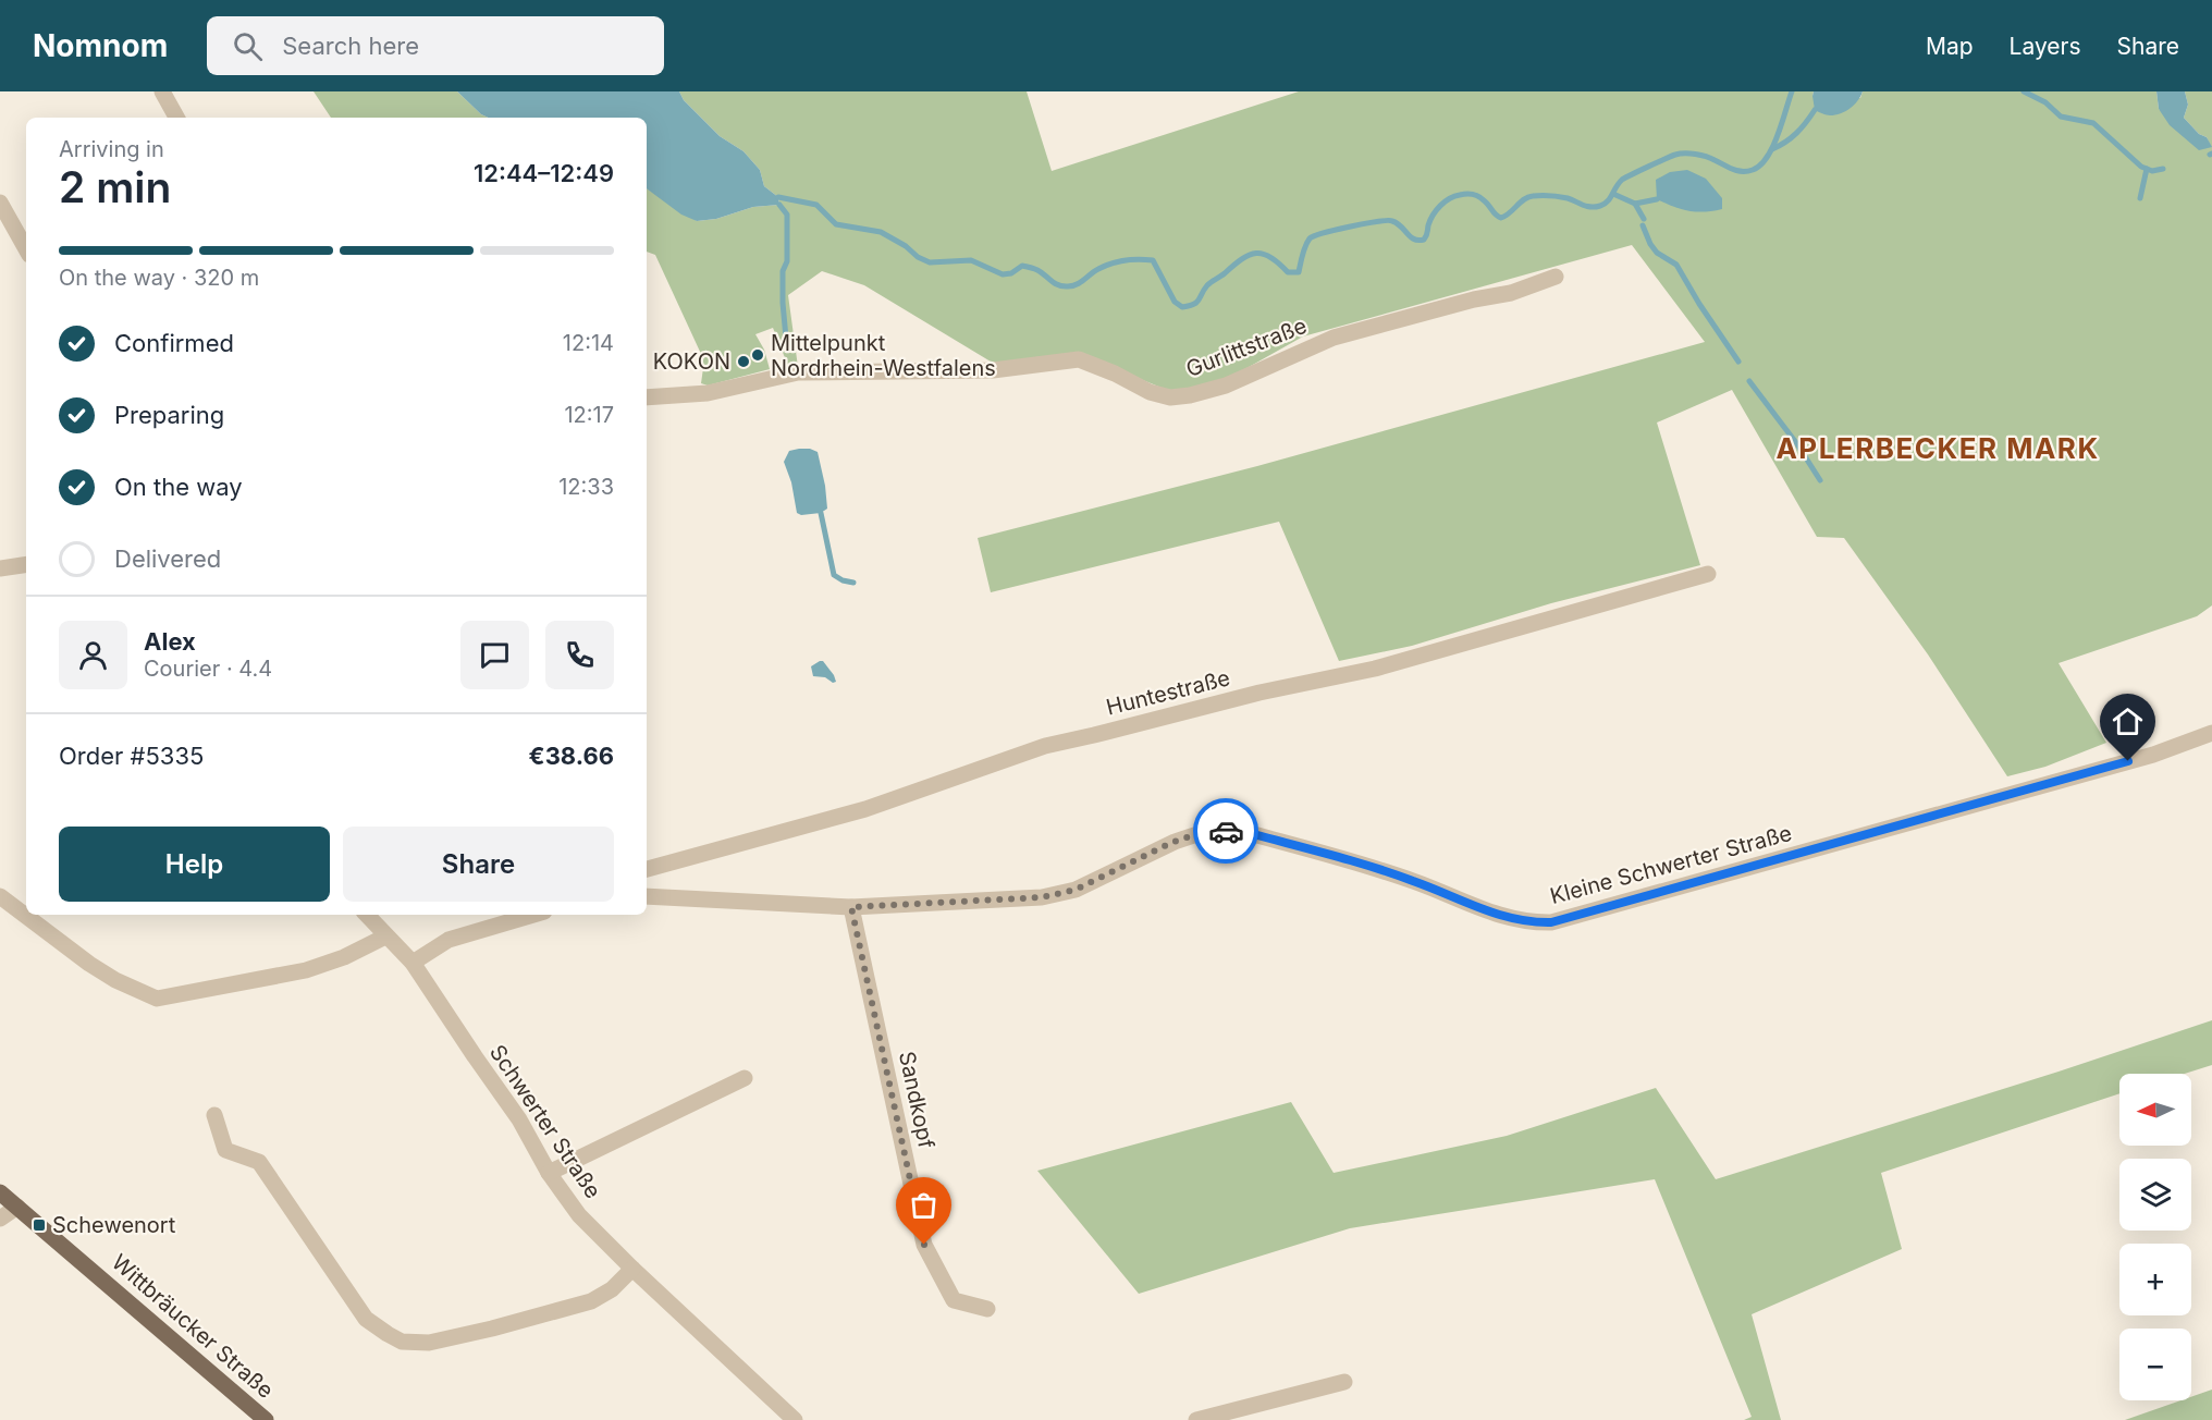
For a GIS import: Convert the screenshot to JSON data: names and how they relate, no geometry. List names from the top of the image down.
{
  "streets": {
    "main road": ["Wittbräucker Straße"],
    "street": [
      "Gurlittstraße",
      "Huntestraße",
      "Kleine Schwerter Straße",
      "Sandkopf",
      "Schwerter Straße"
    ]
  },
  "crossings": [
    ["Kleine Schwerter Straße", "Sandkopf"]
  ],
  "districts": ["APLERBECKER MARK"],
  "places": {
    "other": ["Mittelpunkt Nordrhein-Westfalens", "KOKON"],
    "transit": ["Schewenort"]
  },
  "north": "left",
  "page": {
    "header": "Nomnom",
    "search": "Search here",
    "nav": ["Map", "Layers", "Share"],
    "heading": ["2 min", "Arriving in", "12:44–12:49"],
    "panel": [
      "Alex",
      "Courier · 4.4",
      "Order #5335",
      "€38.66"
    ],
    "bar": "On the way · 320 m",
    "list": [
      ["Confirmed", "12:14"],
      ["Preparing", "12:17"],
      ["On the way", "12:33"],
      "Delivered"
    ],
    "buttons": ["Help", "Share"],
    "map_buttons": ["+", "−"]
  }
}
